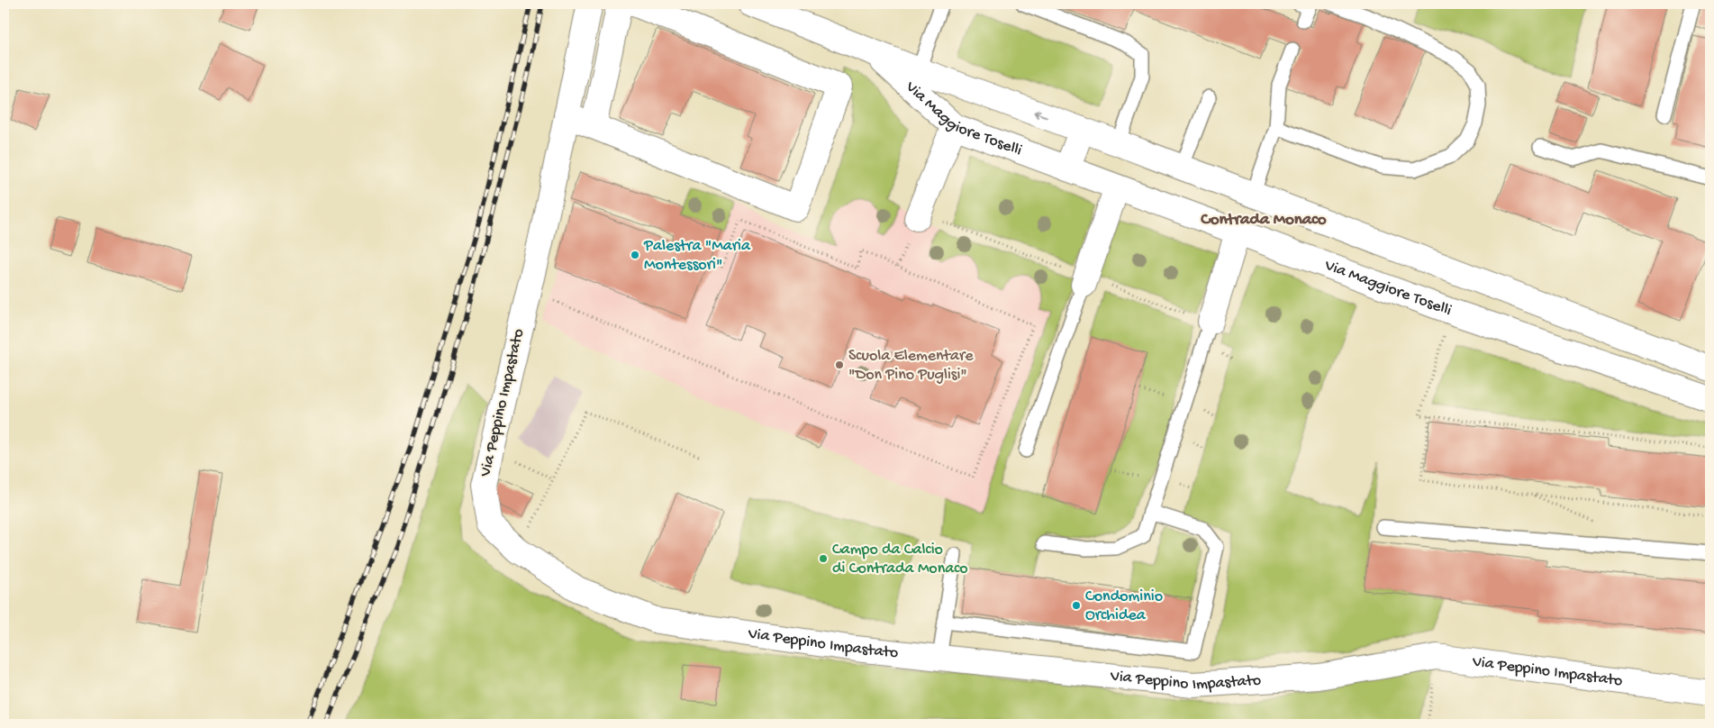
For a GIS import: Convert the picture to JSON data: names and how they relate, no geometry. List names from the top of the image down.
{
  "streets": {
    "street": ["Via Maggiore Toselli", "Via Peppino Impastato"]
  },
  "districts": ["Contrada Monaco"],
  "places": [
    "Palestra \"Maria Montessori\"",
    "Scuola Elementare \"Don Pino Puglisi\"",
    "Campo da Calcio di Contrada Monaco",
    "Condominio Orchidea"
  ]
}
